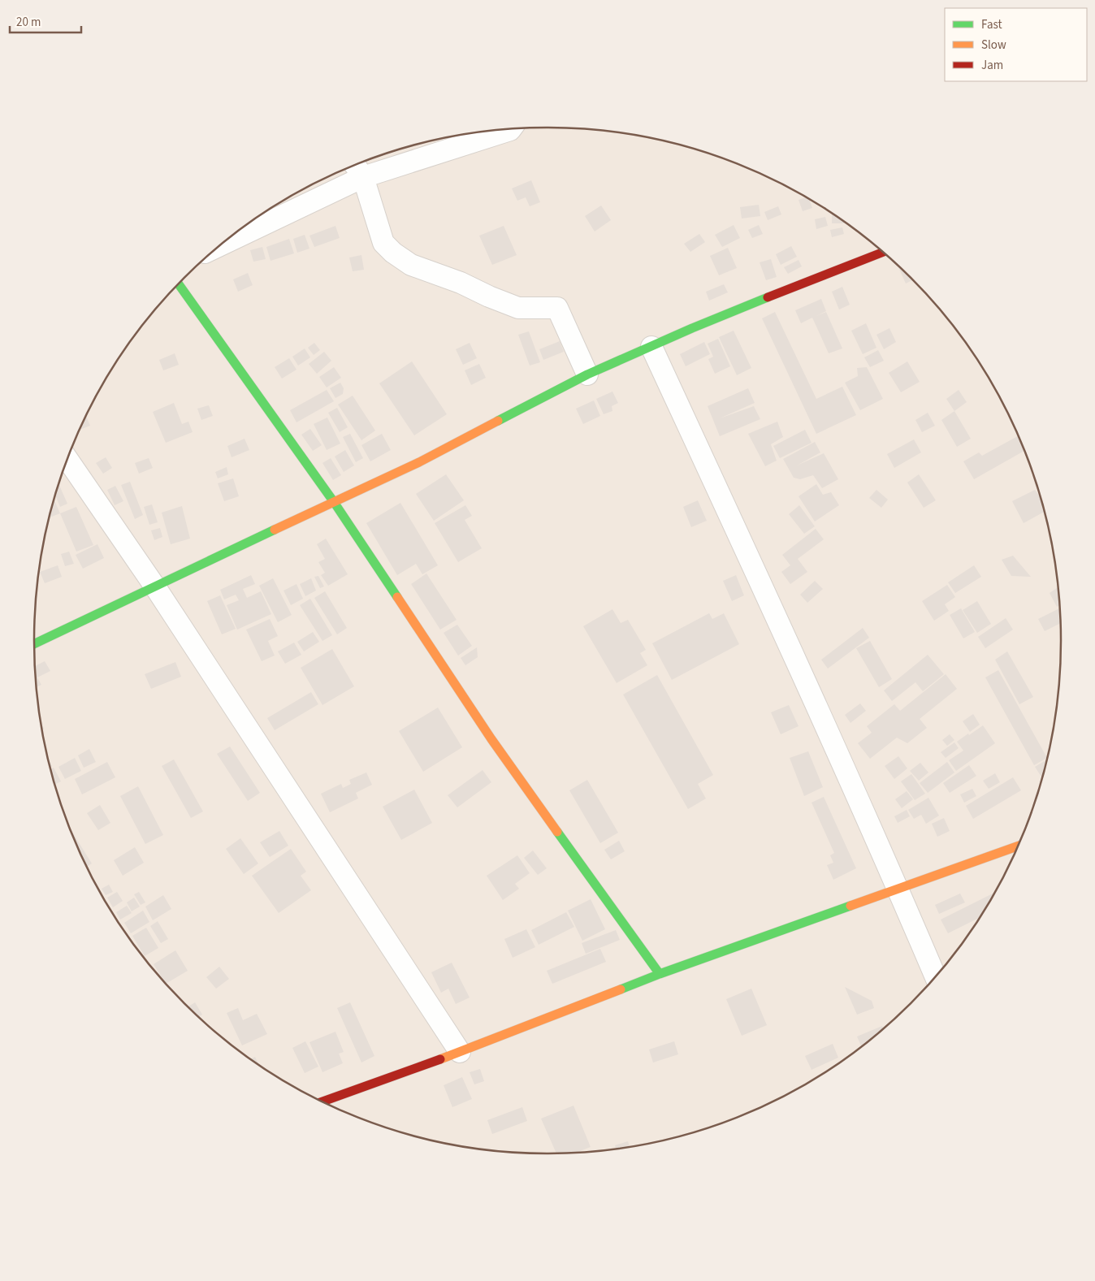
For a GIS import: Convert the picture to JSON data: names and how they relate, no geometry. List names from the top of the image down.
{
  "legend": ["Fast", "Slow", "Jam"],
  "scale_bar": "20 m"
}
